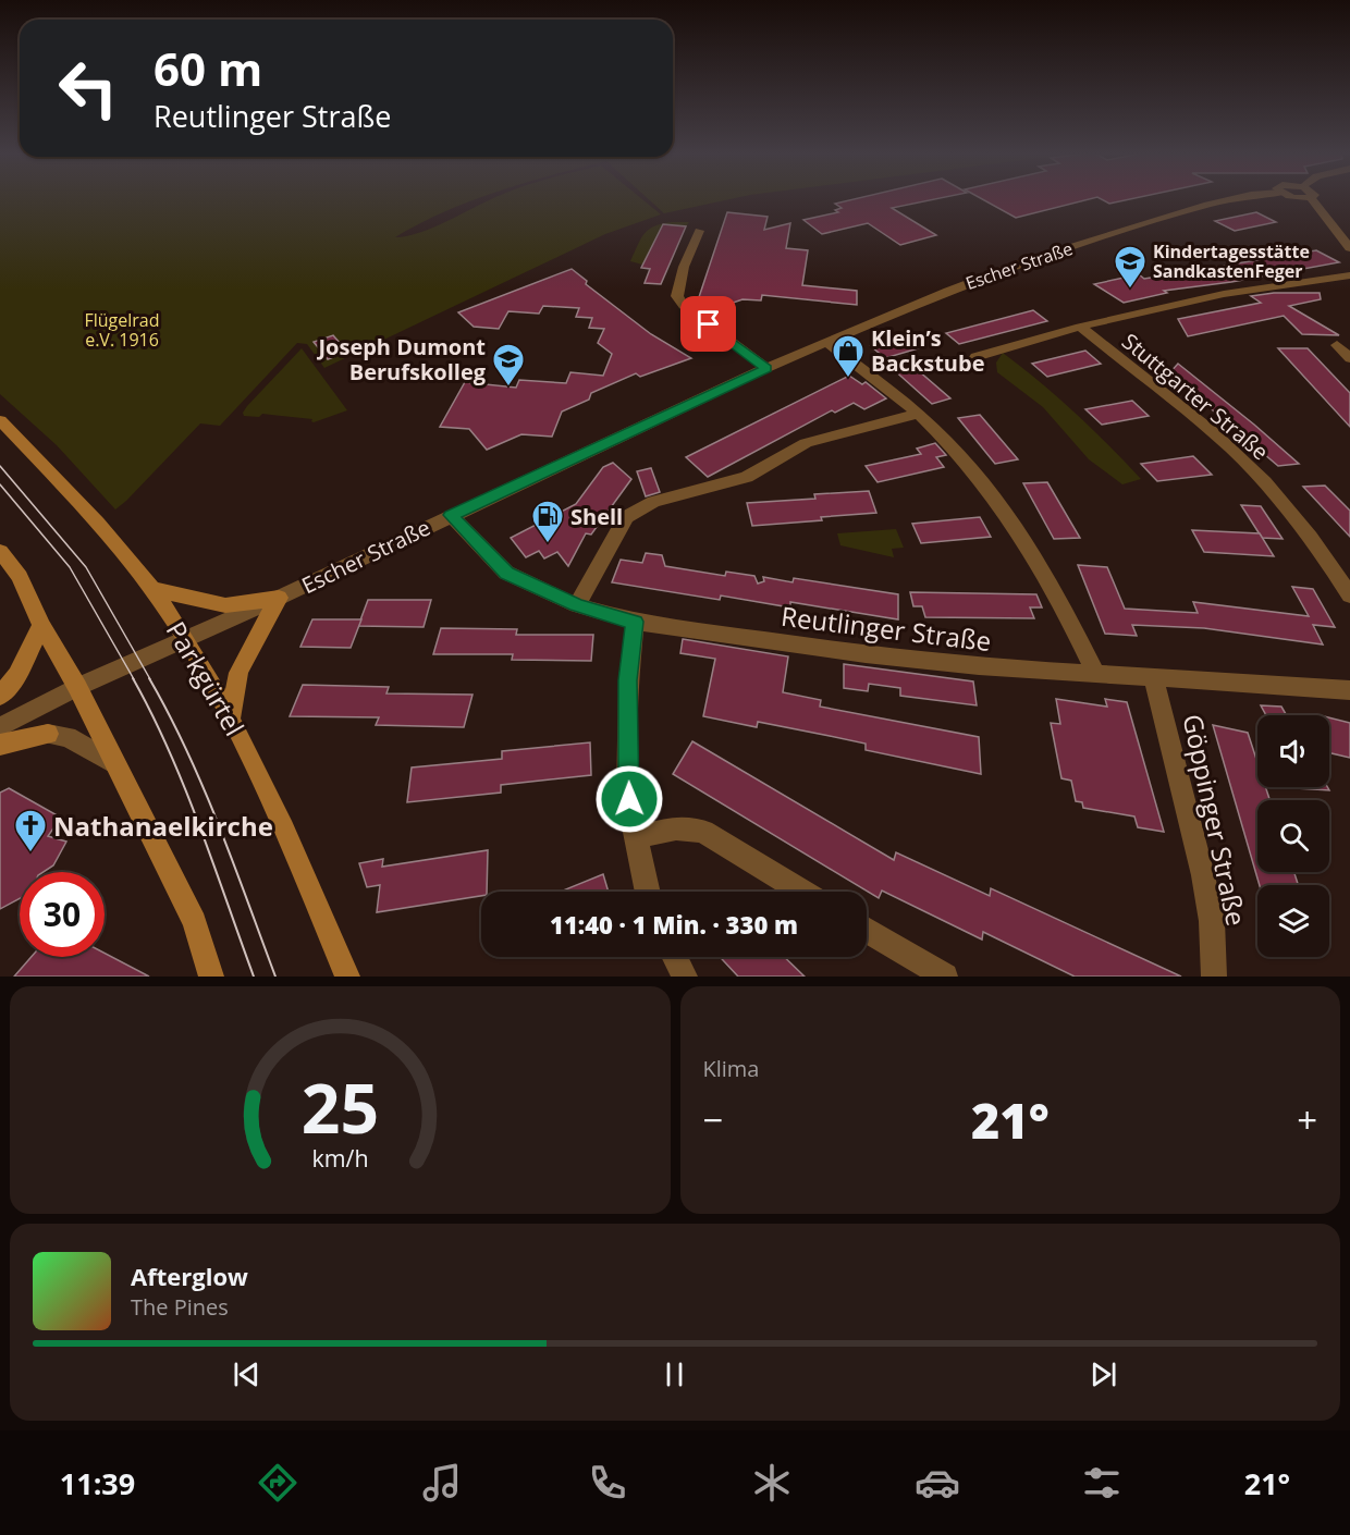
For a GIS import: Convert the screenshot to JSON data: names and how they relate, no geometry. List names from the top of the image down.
{
  "streets": {
    "main road": ["Parkgürtel"],
    "street": [
      "Escher Straße",
      "Stuttgarter Straße",
      "Reutlinger Straße",
      "Göppinger Straße"
    ]
  },
  "crossings": [
    ["Escher Straße", "Reutlinger Straße"],
    ["Escher Straße", "Parkgürtel"],
    ["Reutlinger Straße", "Göppinger Straße"]
  ],
  "parks": ["Flügelrad e.V. 1916"],
  "places": {
    "school or university": ["Kindertagesstätte SandkastenFeger", "Joseph Dumont Berufskolleg"],
    "shop": ["Klein’s Backstube"],
    "fuel station": ["Shell"],
    "church": ["Nathanaelkirche"]
  },
  "page": {
    "turn": ["60 m", "Reutlinger Straße"],
    "limit": "30",
    "trip": "11:40 · 1 Min. · 330 m",
    "tile": "Klima",
    "heat": ["−", "21°", "+"],
    "song": ["Afterglow", "The Pines"],
    "tabs": ["11:39", "21°"],
    "gauge": ["25", "km/h"]
  }
}
